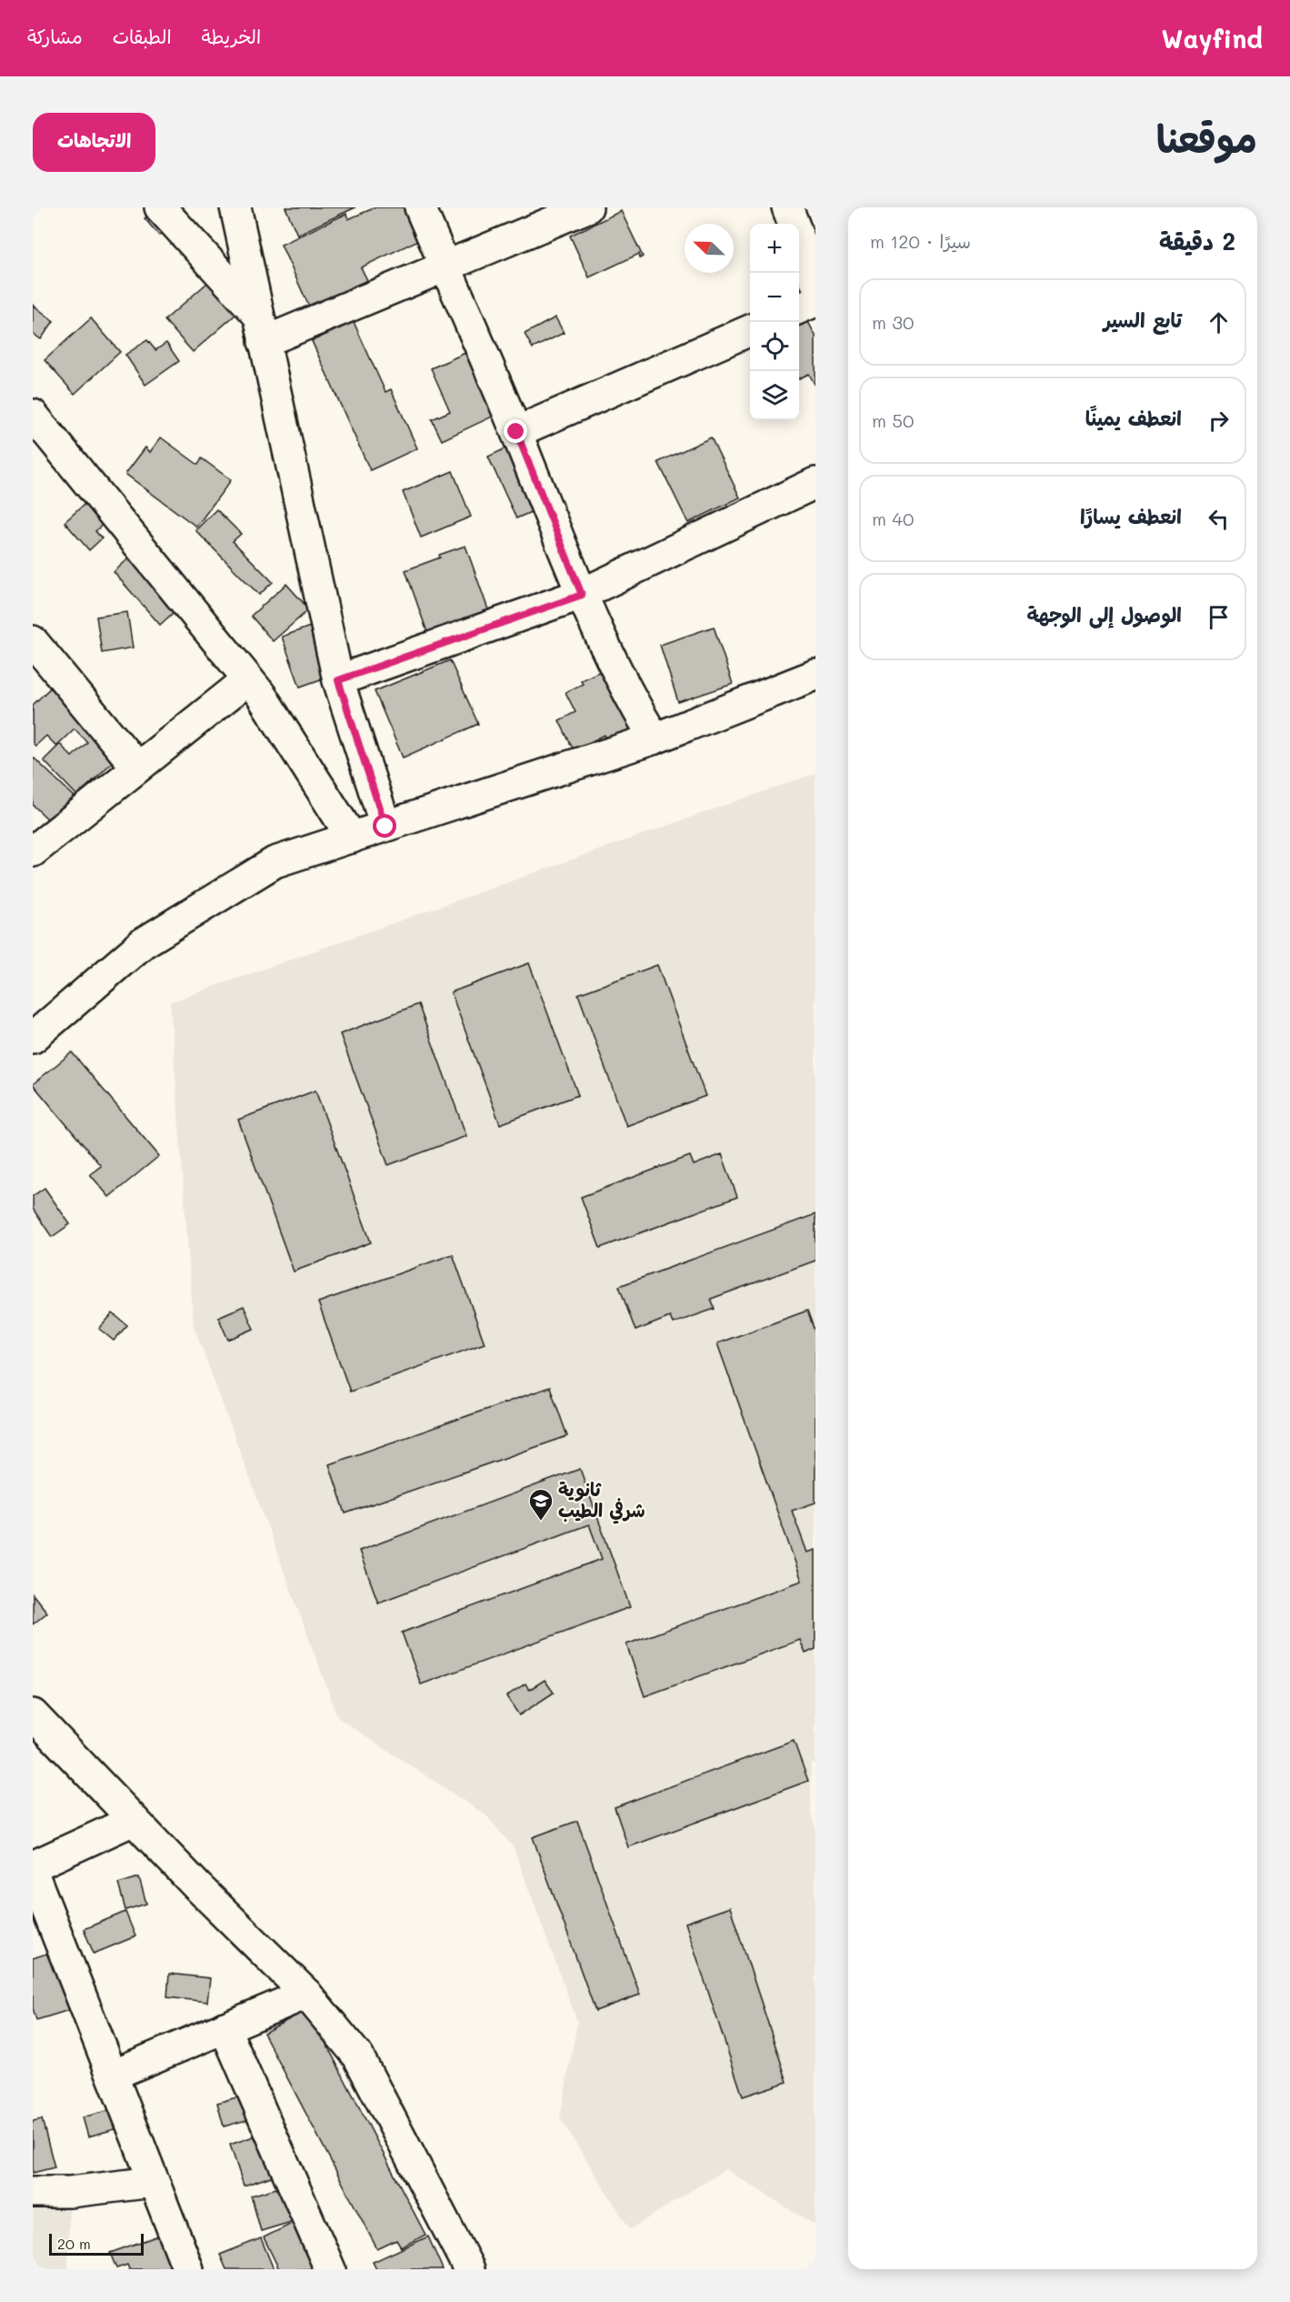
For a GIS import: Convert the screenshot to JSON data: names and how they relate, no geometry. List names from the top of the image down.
{
  "places": {
    "school or university": ["ثانوية شرفي الطيب"]
  },
  "scale_bar": "20 m",
  "north": "top left",
  "page": {
    "header": "Wayfind",
    "nav": ["الخريطة", "الطبقات", "مشاركة"],
    "title": "موقعنا",
    "buttons": "الاتجاهات",
    "heading": ["2 دقيقة", "سيرًا · 120 m"],
    "map_buttons": ["+", "−"],
    "list": [
      ["تابع السير", "30 m"],
      ["انعطف يمينًا", "50 m"],
      ["انعطف يسارًا", "40 m"],
      "الوصول إلى الوجهة"
    ],
    "scale": "20 m"
  }
}
